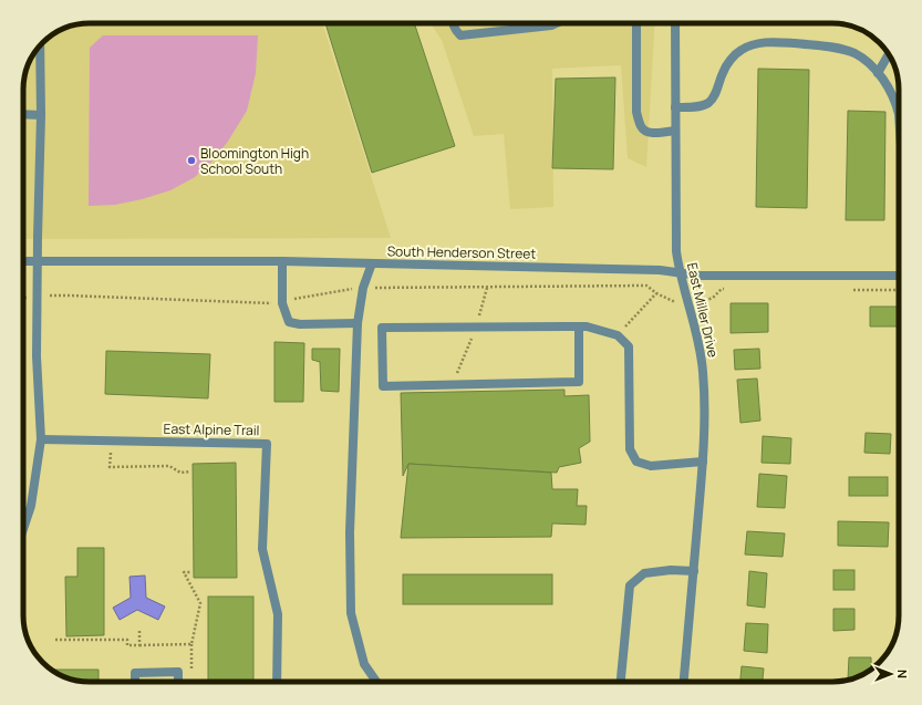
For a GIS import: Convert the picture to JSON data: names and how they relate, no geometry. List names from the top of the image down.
{
  "streets": {
    "street": ["South Henderson Street", "East Miller Drive", "East Alpine Trail"]
  },
  "crossings": [
    ["South Henderson Street", "East Miller Drive"]
  ],
  "places": ["Bloomington High School South"],
  "north": "right"
}
